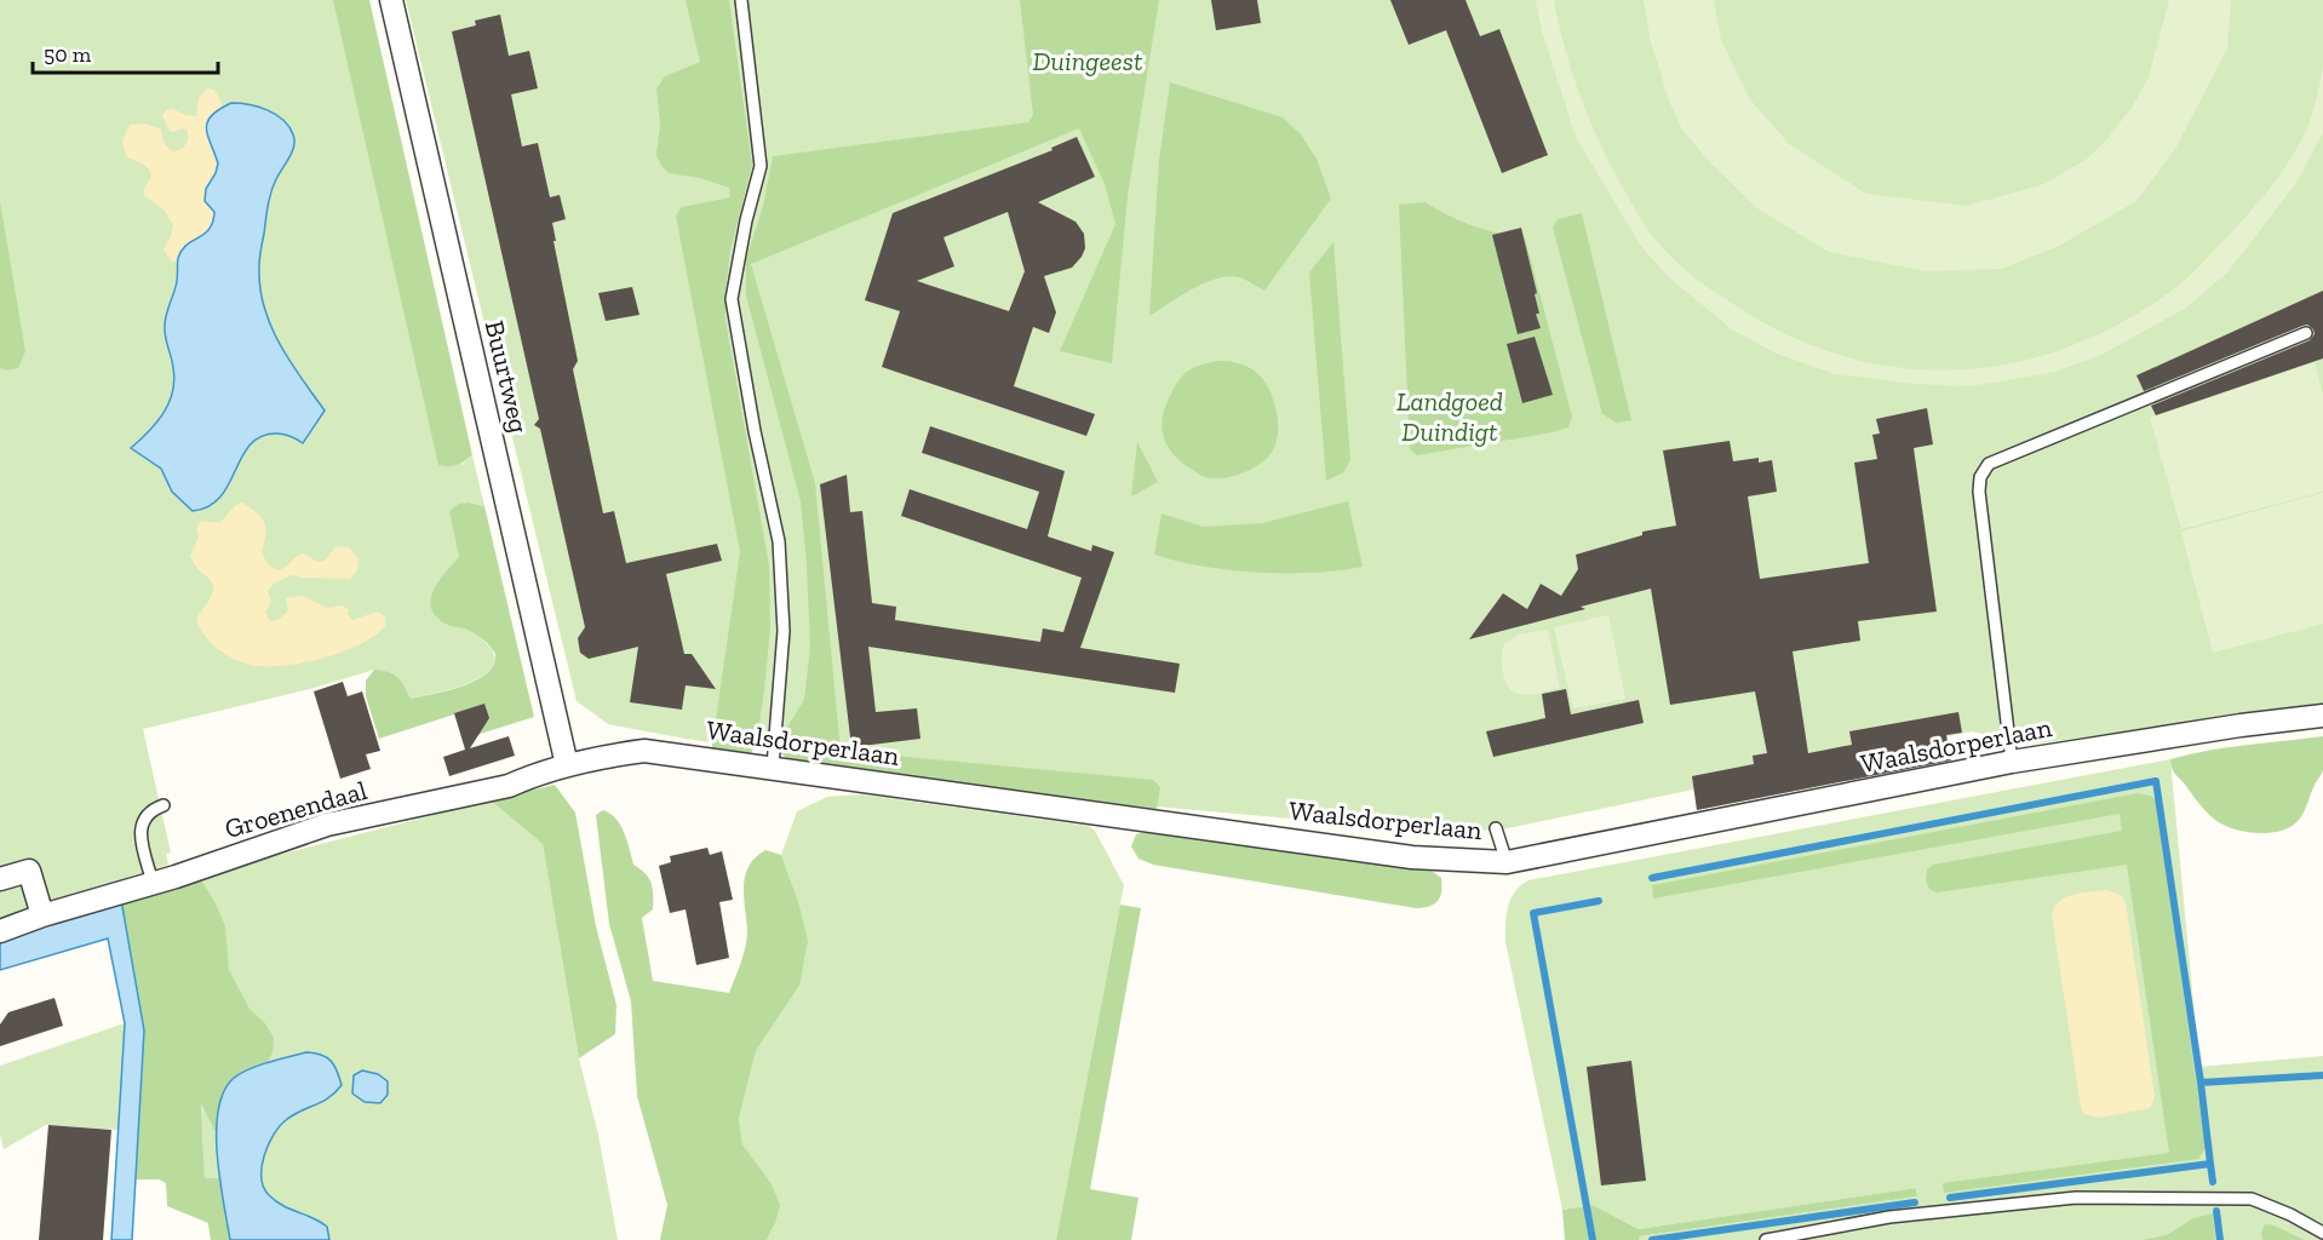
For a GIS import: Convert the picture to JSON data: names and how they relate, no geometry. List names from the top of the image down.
{
  "streets": {
    "street": ["Buurtweg", "Waalsdorperlaan", "Groenendaal"]
  },
  "crossings": [
    ["Buurtweg", "Waalsdorperlaan"],
    ["Buurtweg", "Groenendaal"],
    ["Waalsdorperlaan", "Groenendaal"]
  ],
  "parks": ["Duingeest", "Landgoed Duindigt"],
  "scale_bar": "50 m"
}
